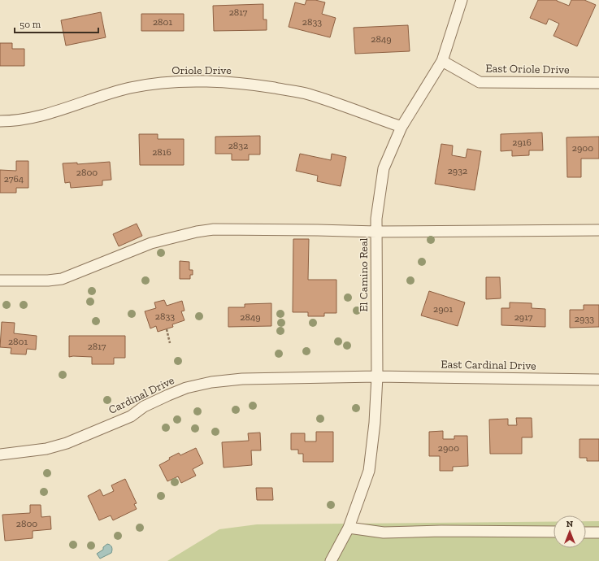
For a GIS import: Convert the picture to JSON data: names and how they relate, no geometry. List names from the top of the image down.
{
  "streets": {
    "street": [
      "East Oriole Drive",
      "Oriole Drive",
      "El Camino Real",
      "East Cardinal Drive",
      "Cardinal Drive"
    ]
  },
  "crossings": [
    ["East Oriole Drive", "El Camino Real"],
    ["Oriole Drive", "El Camino Real"],
    ["El Camino Real", "East Cardinal Drive"],
    ["El Camino Real", "Cardinal Drive"],
    ["East Cardinal Drive", "Cardinal Drive"]
  ],
  "house_numbers": [
    "2817",
    "2801",
    "2833",
    "2849",
    "2916",
    "2832",
    "2900",
    "2816",
    "2932",
    "2800",
    "2764",
    "2901",
    "2833",
    "2849",
    "2917",
    "2933",
    "2801",
    "2817",
    "2900",
    "2800"
  ],
  "scale_bar": "50 m",
  "north": "top"
}
